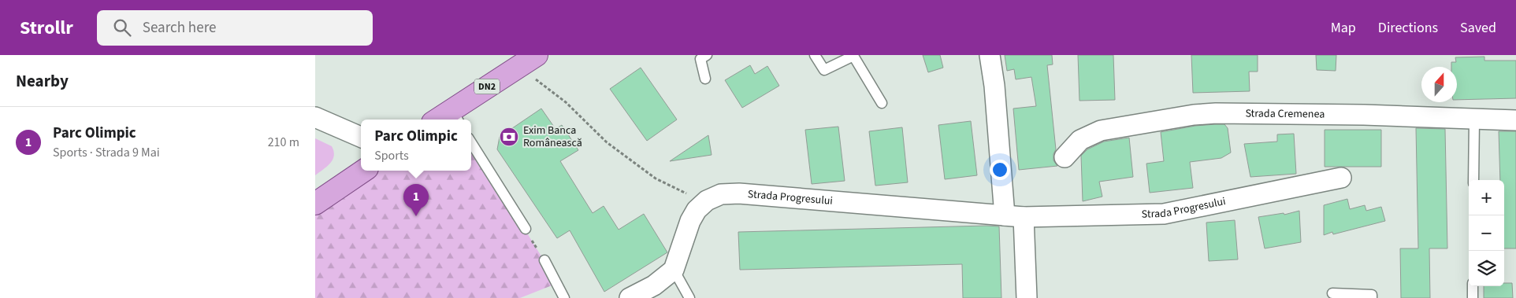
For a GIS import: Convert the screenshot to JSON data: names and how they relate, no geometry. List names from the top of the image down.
{
  "streets": {
    "main road": ["DN2"],
    "street": ["Strada Cremenea", "Strada Progresului"]
  },
  "places": {
    "bank": ["Exim Banca Românească"]
  },
  "north": "top",
  "page": {
    "header": "Strollr",
    "search": "Search here",
    "nav": ["Map", "Directions", "Saved"],
    "heading": "Nearby",
    "list": [
      {
        "mark": "1",
        "name": "Parc Olimpic",
        "note": "Sports · Strada 9 Mai",
        "value": "210 m"
      }
    ],
    "popup": ["Parc Olimpic", "Sports"],
    "map_buttons": ["+", "−"],
    "pins": "1"
  }
}
